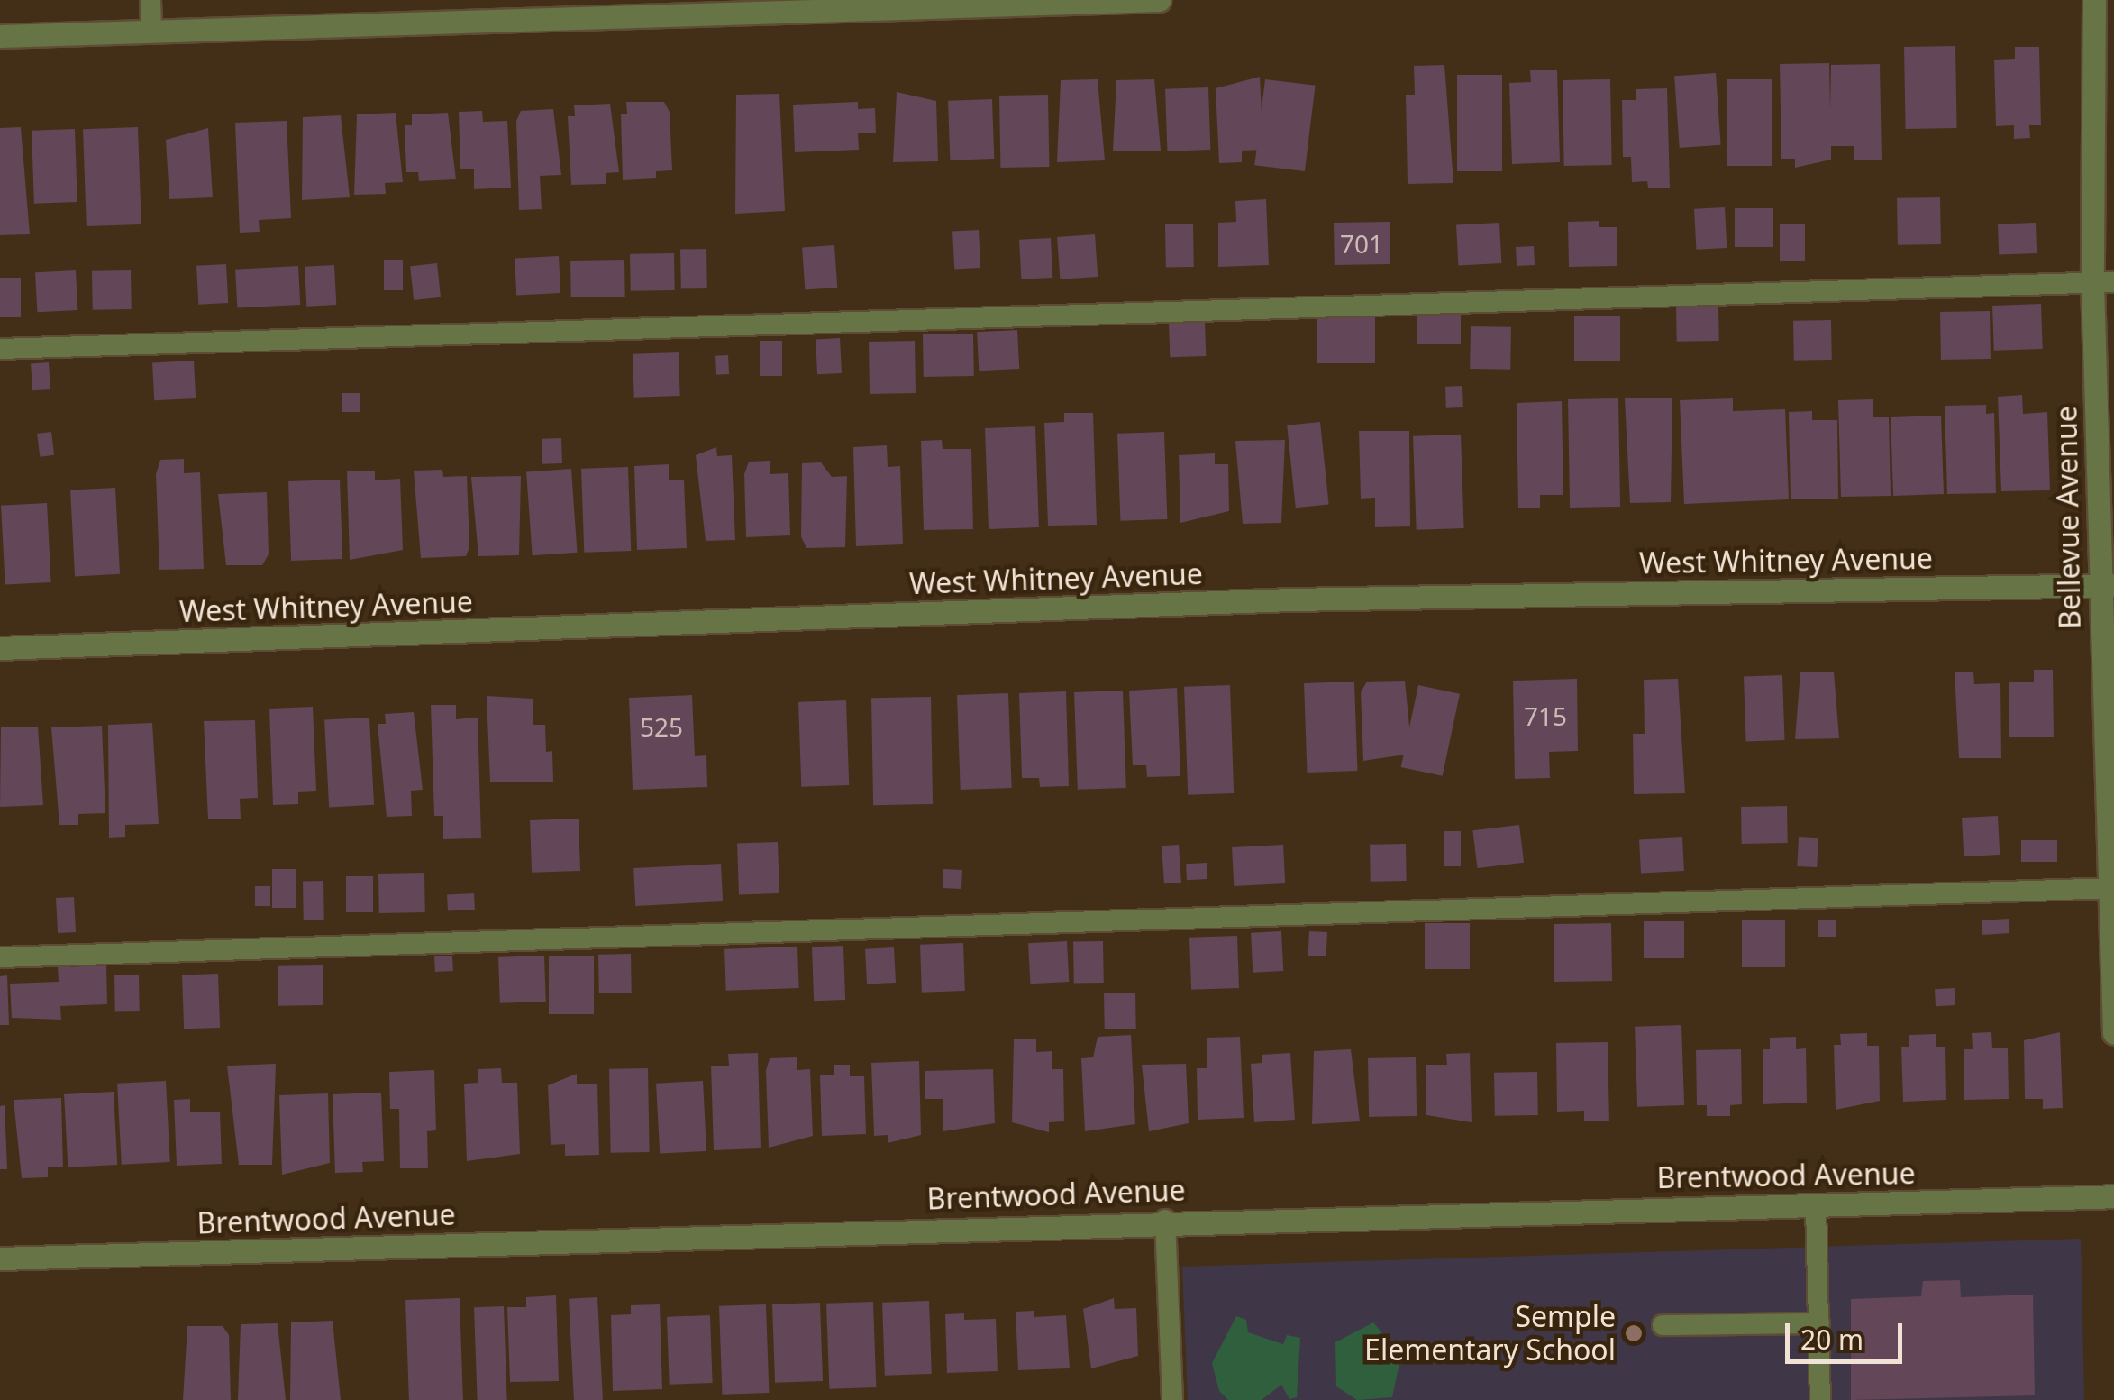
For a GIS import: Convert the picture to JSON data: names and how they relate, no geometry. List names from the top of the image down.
{
  "streets": {
    "street": ["Bellevue Avenue", "West Whitney Avenue", "Brentwood Avenue"]
  },
  "crossings": [
    ["Bellevue Avenue", "West Whitney Avenue"]
  ],
  "places": ["Semple Elementary School"],
  "house_numbers": ["701", "715", "525"],
  "scale_bar": "20 m"
}
